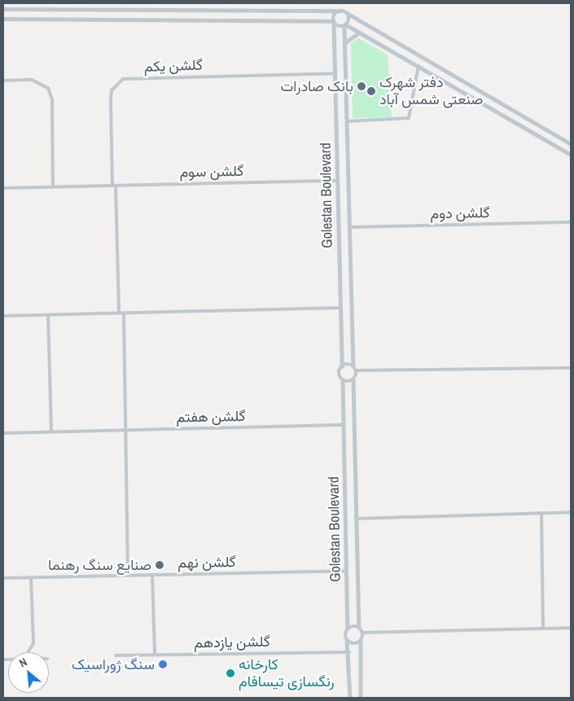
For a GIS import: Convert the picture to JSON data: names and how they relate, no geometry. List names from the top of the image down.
{
  "streets": {
    "street": [
      "گلشن یکم",
      "گلشن سوم",
      "Golestan Boulevard",
      "گلشن دوم",
      "گلشن هفتم",
      "گلشن نهم",
      "گلشن یازدهم"
    ]
  },
  "crossings": [
    ["گلشن یکم", "گلشن سوم"],
    ["گلشن یکم", "Golestan Boulevard"],
    ["گلشن سوم", "Golestan Boulevard"],
    ["Golestan Boulevard", "گلشن دوم"],
    ["Golestan Boulevard", "گلشن هفتم"],
    ["Golestan Boulevard", "گلشن نهم"]
  ],
  "places": [
    "بانک صادرات",
    "دفتر شهرک صنعتی شمس آباد",
    "صنایع سنگ رهنما",
    "سنگ ژوراسیک",
    "کارخانه رنگسازی تیسافام"
  ],
  "north": "top left"
}
